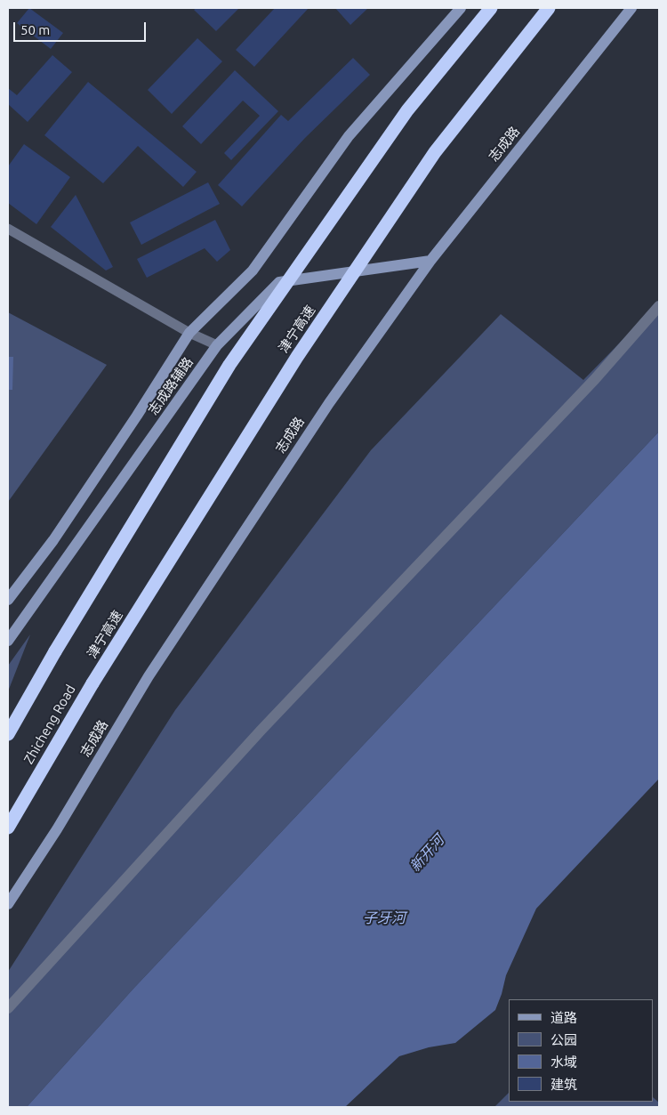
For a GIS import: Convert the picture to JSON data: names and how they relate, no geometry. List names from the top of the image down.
{
  "streets": {
    "highway": ["津宁高速", "Zhicheng Road"],
    "street": ["志成路", "志成路辅路"]
  },
  "crossings": [
    ["志成路", "志成路辅路"],
    ["津宁高速", "Zhicheng Road"]
  ],
  "water": ["新开河", "子牙河"],
  "legend": [
    "道路",
    "公园",
    "水域",
    "建筑"
  ],
  "scale_bar": "50 m"
}
